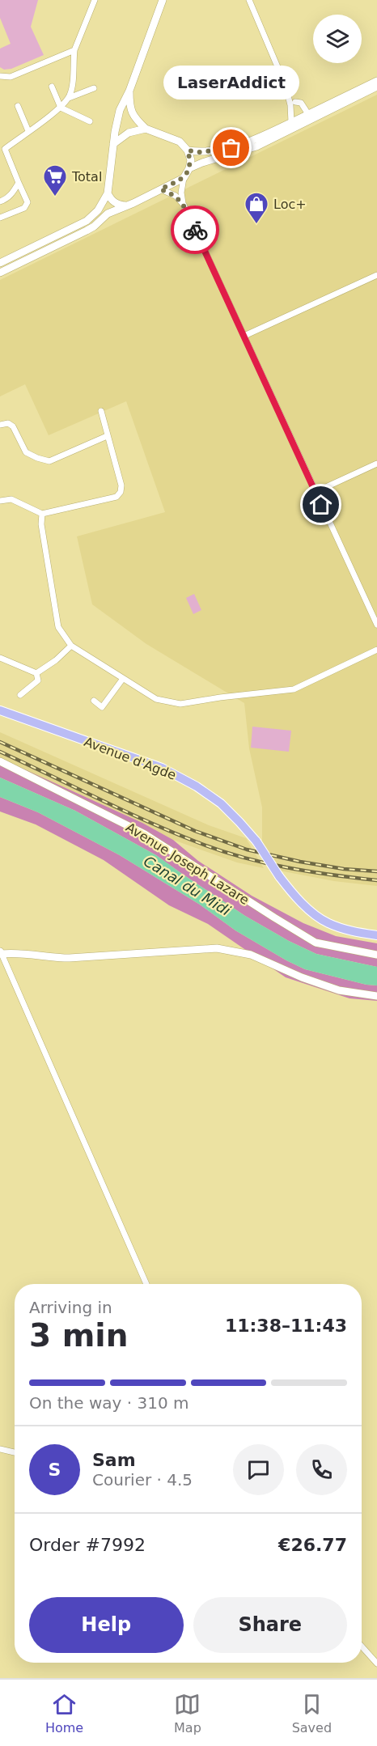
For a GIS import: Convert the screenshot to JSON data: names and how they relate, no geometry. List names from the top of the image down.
{
  "streets": {
    "main road": ["Avenue d'Agde", "Avenue Joseph Lazare"]
  },
  "water": ["Canal du Midi"],
  "places": {
    "other": ["LaserAddict"],
    "supermarket": ["Total"],
    "shop": ["Loc+"]
  },
  "page": {
    "bubble": "LaserAddict",
    "heading": ["3 min", "Arriving in", "11:38–11:43"],
    "panel": [
      "Sam",
      "Courier · 4.5",
      "Order #7992",
      "€26.77"
    ],
    "bar": "On the way · 310 m",
    "round": "S",
    "buttons": ["Help", "Share"],
    "tabs": ["Home", "Map", "Saved"]
  }
}
